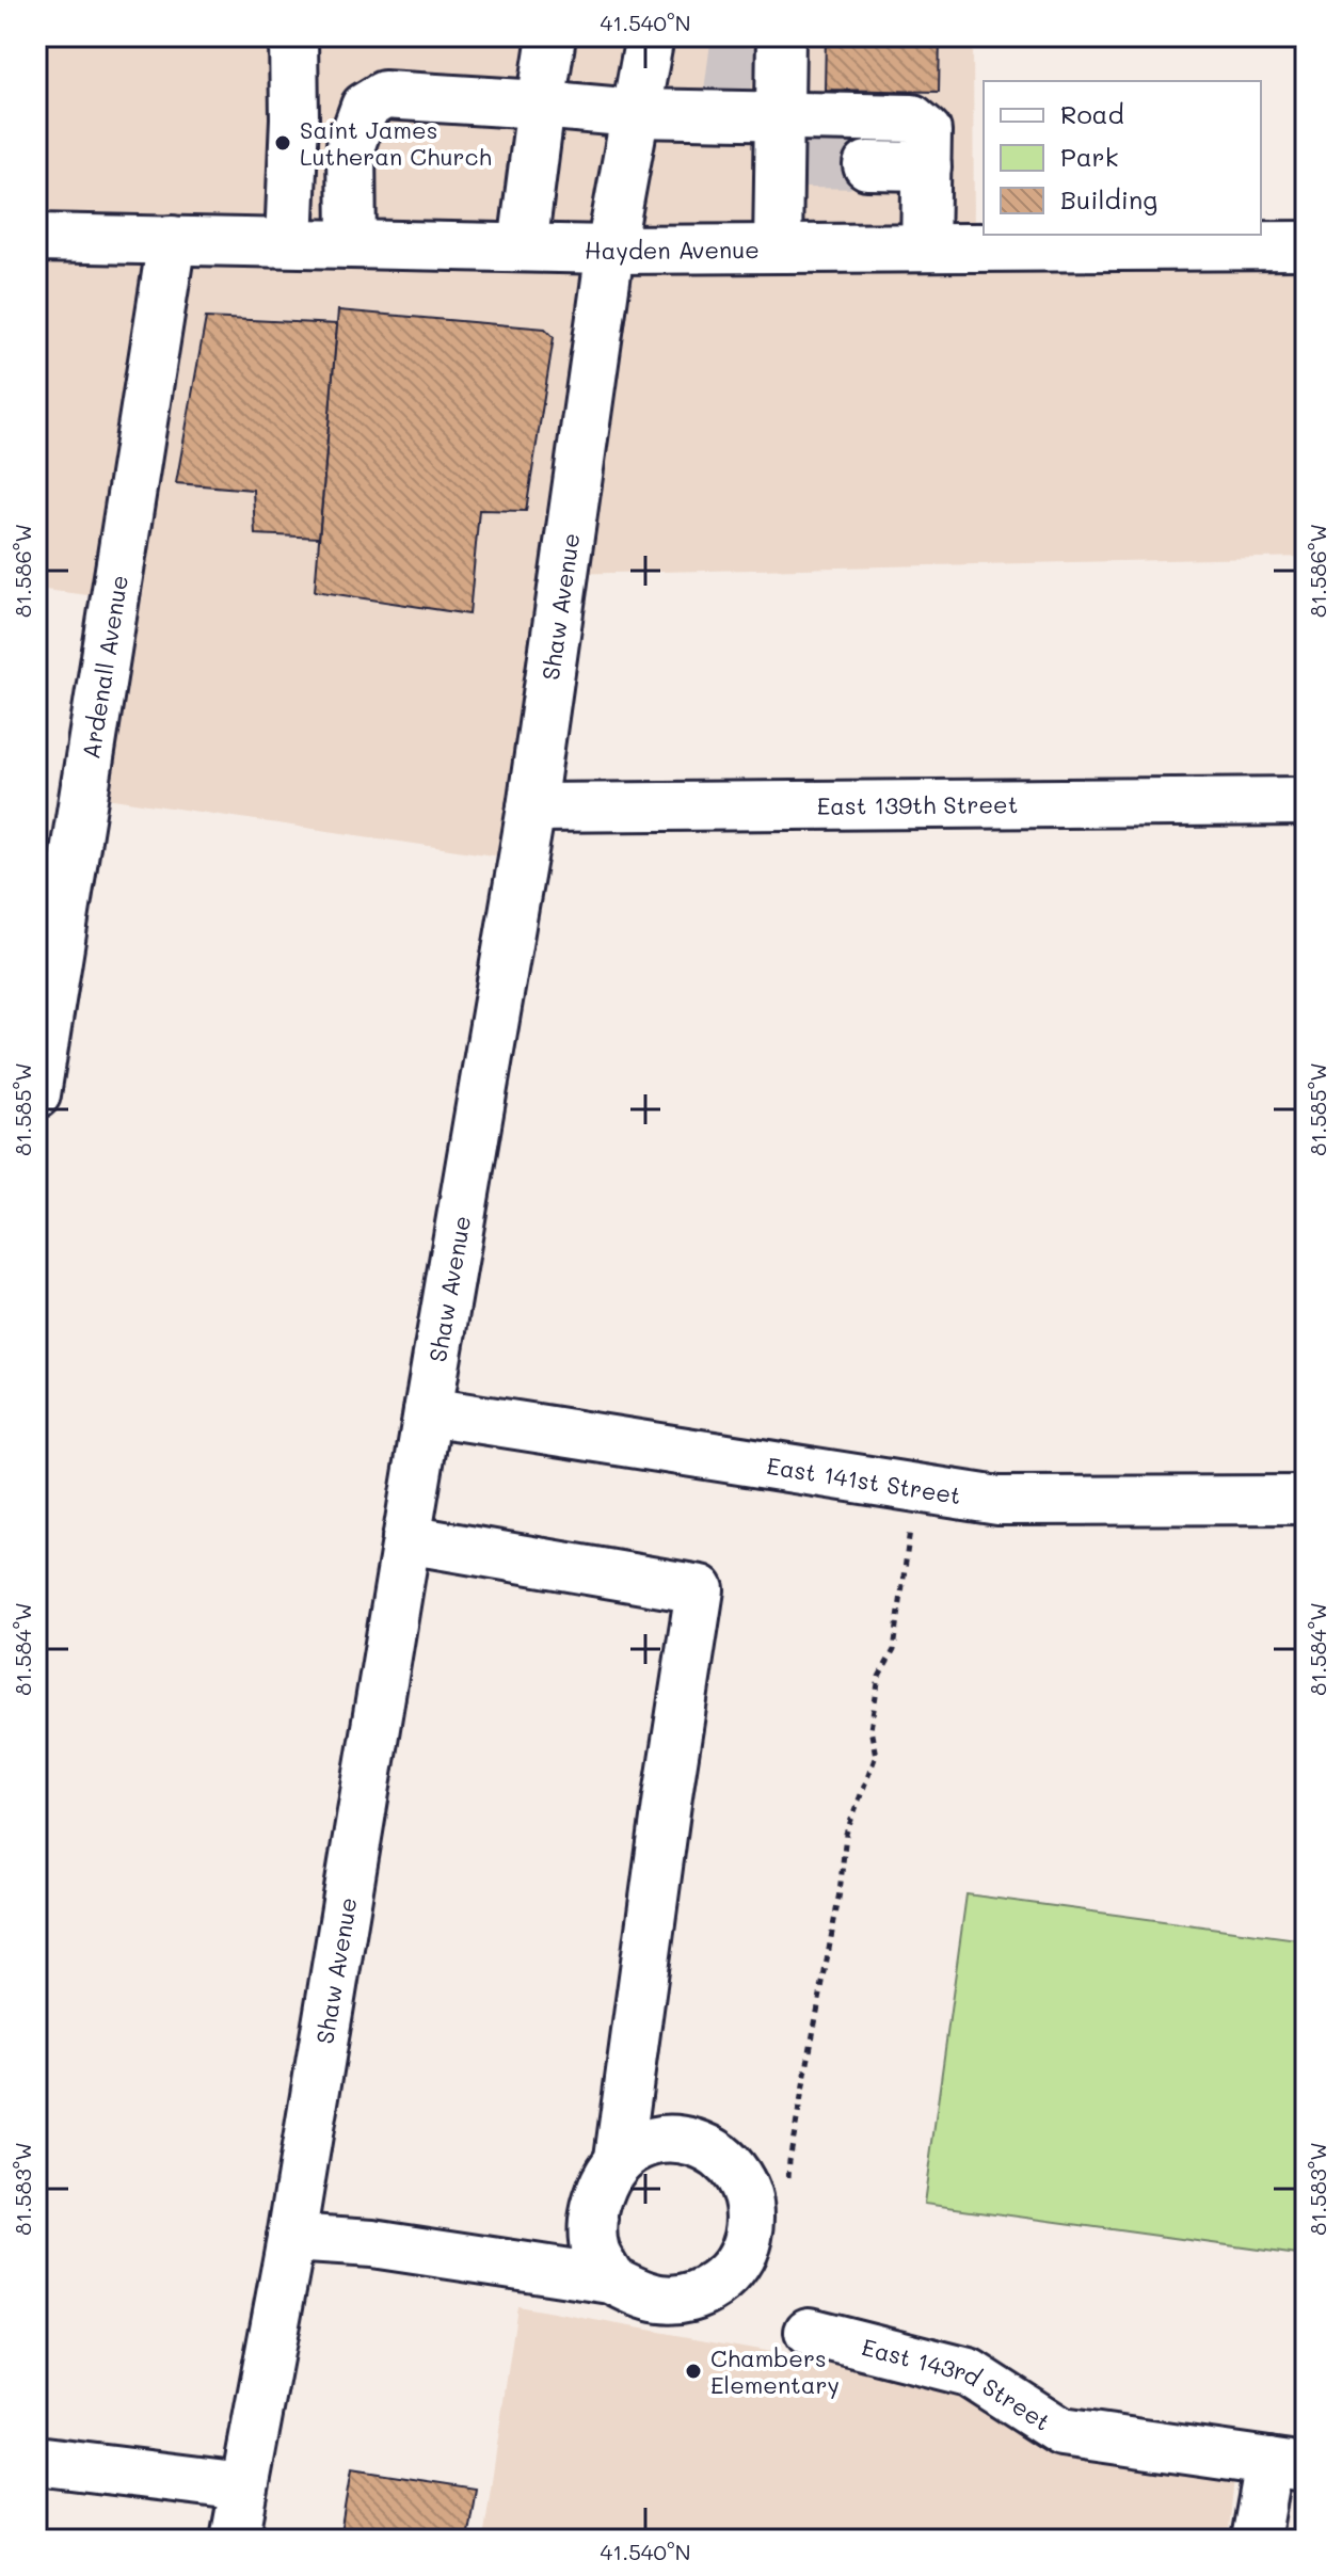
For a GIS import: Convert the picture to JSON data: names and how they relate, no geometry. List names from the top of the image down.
{
  "streets": {
    "street": [
      "Hayden Avenue",
      "Shaw Avenue",
      "Ardenall Avenue",
      "East 139th Street",
      "East 141st Street",
      "East 143rd Street"
    ]
  },
  "crossings": [
    ["Hayden Avenue", "Shaw Avenue"],
    ["Hayden Avenue", "Ardenall Avenue"],
    ["Shaw Avenue", "East 139th Street"],
    ["Shaw Avenue", "East 141st Street"]
  ],
  "places": ["Saint James Lutheran Church", "Chambers Elementary"],
  "legend": ["Road", "Park", "Building"],
  "coordinates": [
    "41.540°N",
    "81.586°W",
    "81.585°W",
    "81.584°W",
    "81.583°W"
  ]
}
